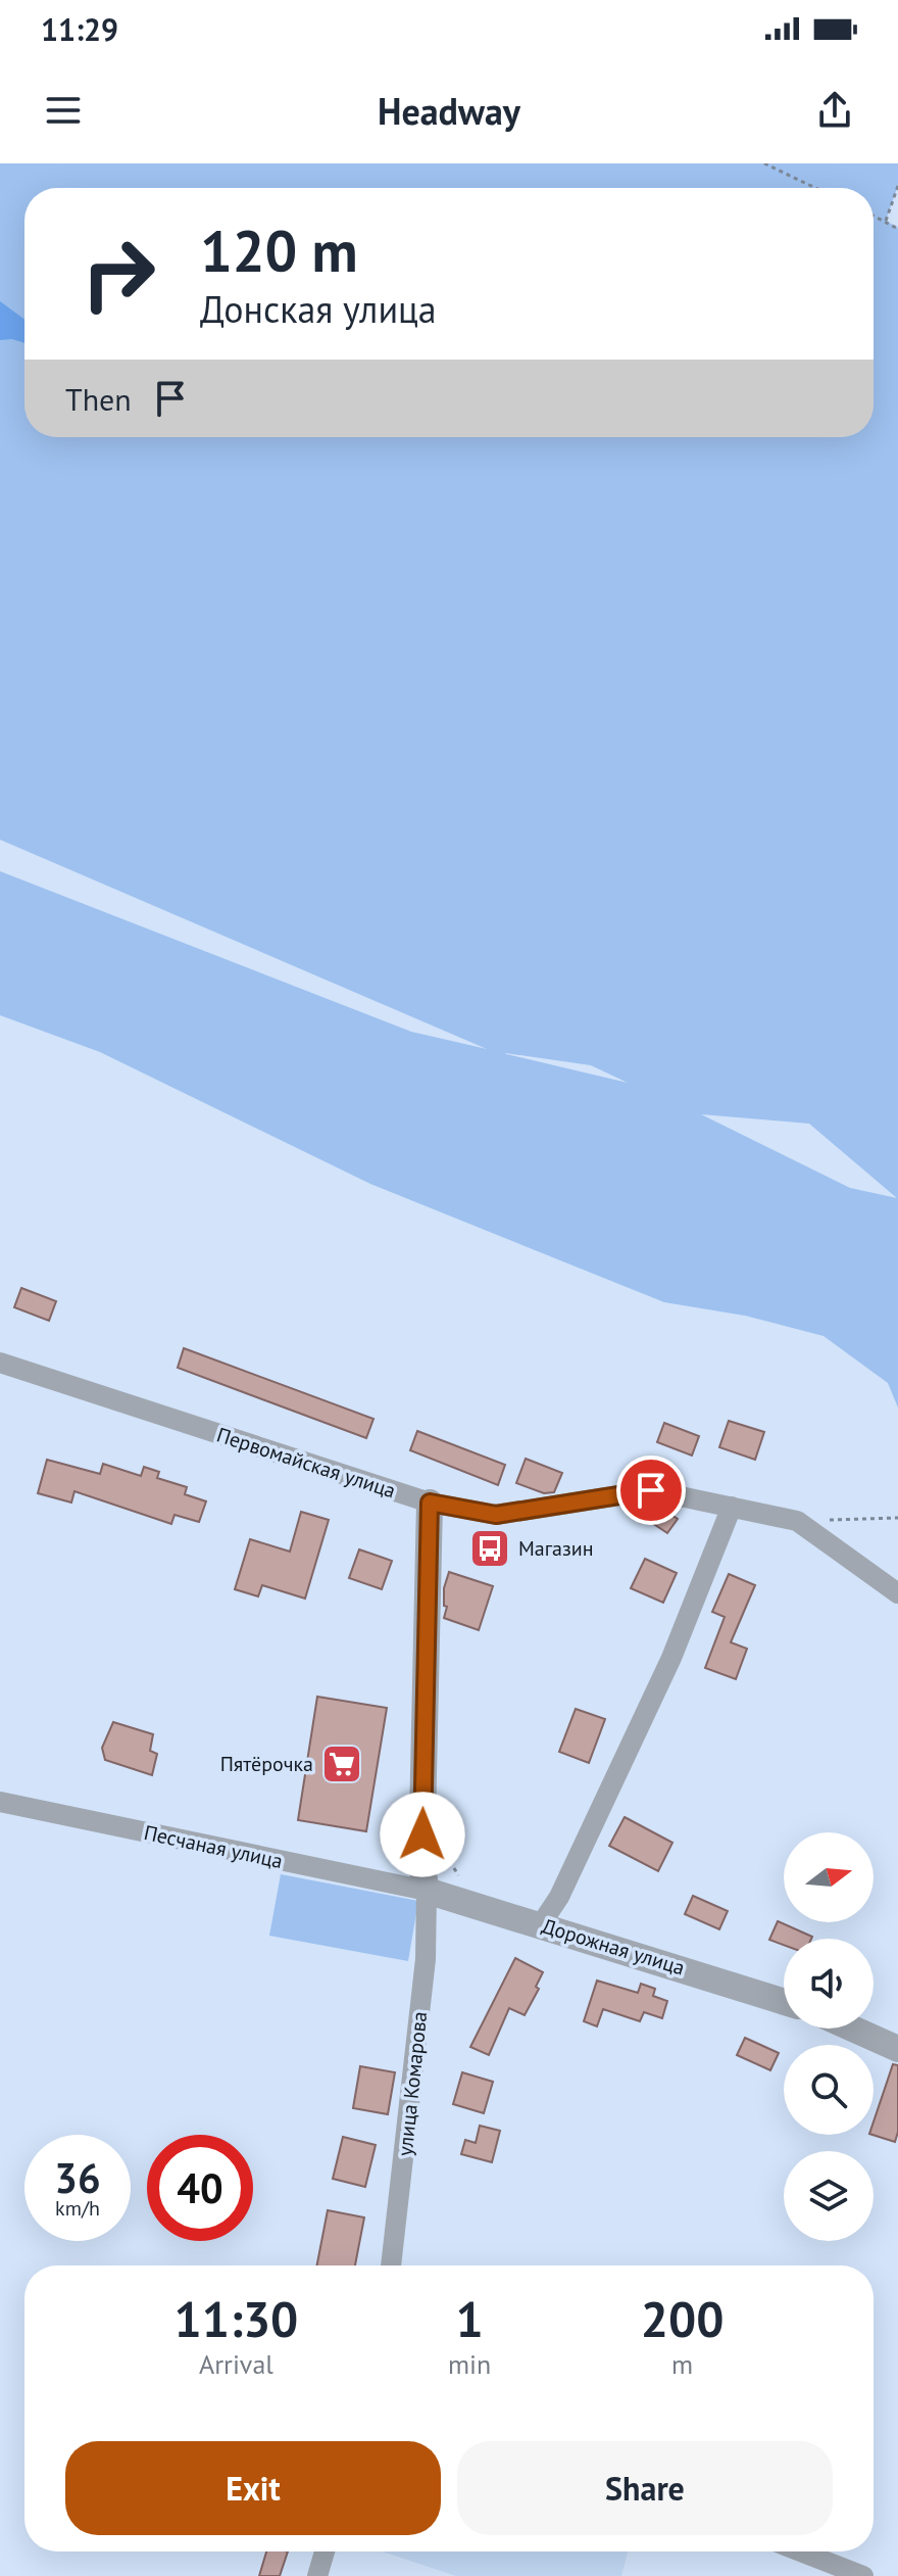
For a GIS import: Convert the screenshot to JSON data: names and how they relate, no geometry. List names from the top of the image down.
{
  "streets": {
    "street": [
      "Первомайская улица",
      "Песчаная улица",
      "Дорожная улица",
      "улица Комарова"
    ]
  },
  "crossings": [
    ["Песчаная улица", "Дорожная улица"],
    ["Песчаная улица", "улица Комарова"],
    ["Дорожная улица", "улица Комарова"]
  ],
  "places": {
    "bus stop": ["Магазин"],
    "supermarket": ["Пятёрочка"]
  },
  "north": "right",
  "page": {
    "status": "11:29",
    "header": "Headway",
    "turn": ["120 m", "Донская улица"],
    "then": "Then",
    "speed": "36 km/h",
    "limit": "40",
    "eta": [
      "11:30",
      "Arrival",
      "1",
      "min",
      "200",
      "m"
    ],
    "buttons": ["Exit", "Share"]
  }
}
